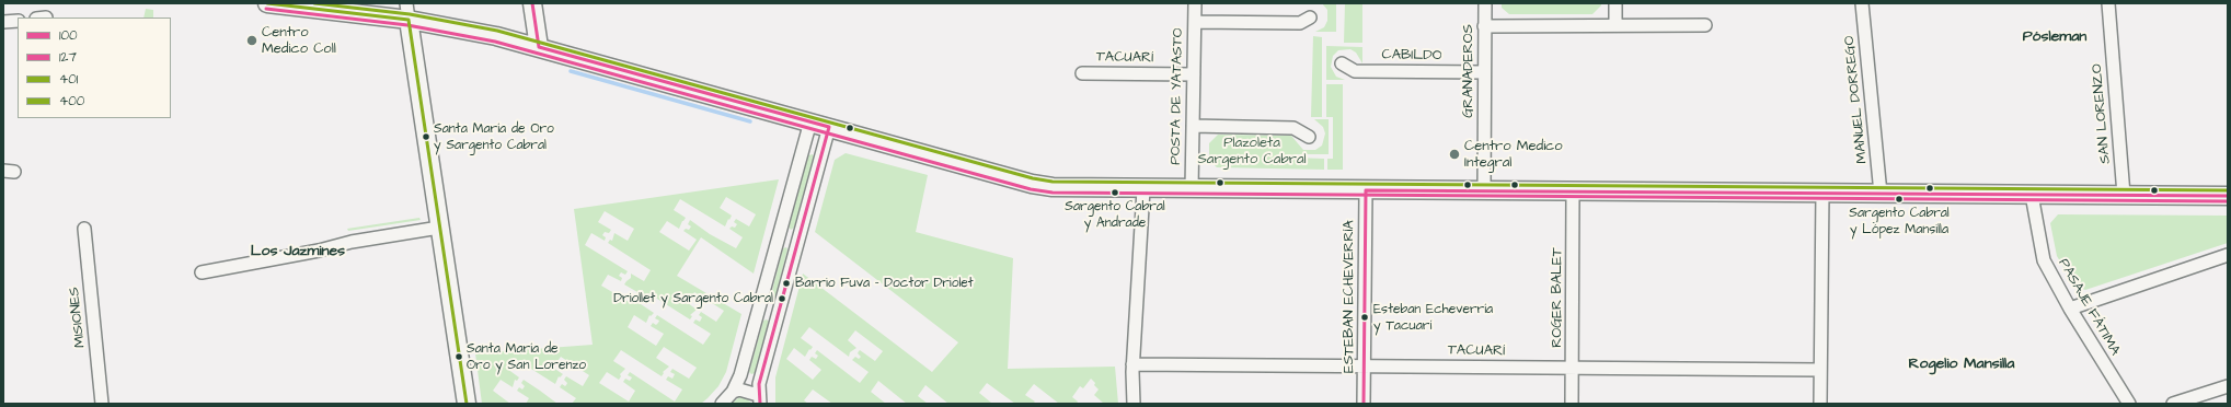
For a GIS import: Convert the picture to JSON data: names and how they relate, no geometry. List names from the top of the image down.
{
  "streets": {
    "street": [
      "CABILDO",
      "TACUARÍ",
      "GRANADEROS",
      "POSTA DE YATASTO",
      "MANUEL DORREGO",
      "SAN LORENZO",
      "ESTEBAN ECHEVERRÍA",
      "ROGER BALET",
      "PASAJE FÁTIMA",
      "MISIONES"
    ]
  },
  "crossings": [
    ["CABILDO", "GRANADEROS"],
    ["TACUARÍ", "POSTA DE YATASTO"],
    ["TACUARÍ", "ESTEBAN ECHEVERRÍA"],
    ["TACUARÍ", "ROGER BALET"]
  ],
  "districts": ["Pósleman", "Los Jazmines", "Rogelio Mansilla"],
  "parks": ["Plazoleta Sargento Cabral"],
  "places": [
    "Centro Medico Coll",
    "Santa María de Oro y Sargento Cabral",
    "Centro Medico Integral",
    "Sargento Cabral y Andrade",
    "Sargento Cabral y López Mansilla",
    "Barrio Fuva - Doctor Driolet",
    "Driollet y Sargento Cabral",
    "Esteban Echeverría y Tacuarí",
    "Santa María de Oro y San Lorenzo"
  ],
  "lines": [
    "transit line 100",
    "transit line 401",
    "transit line 400",
    "transit line 127"
  ],
  "legend": [
    "100",
    "127",
    "401",
    "400"
  ]
}
